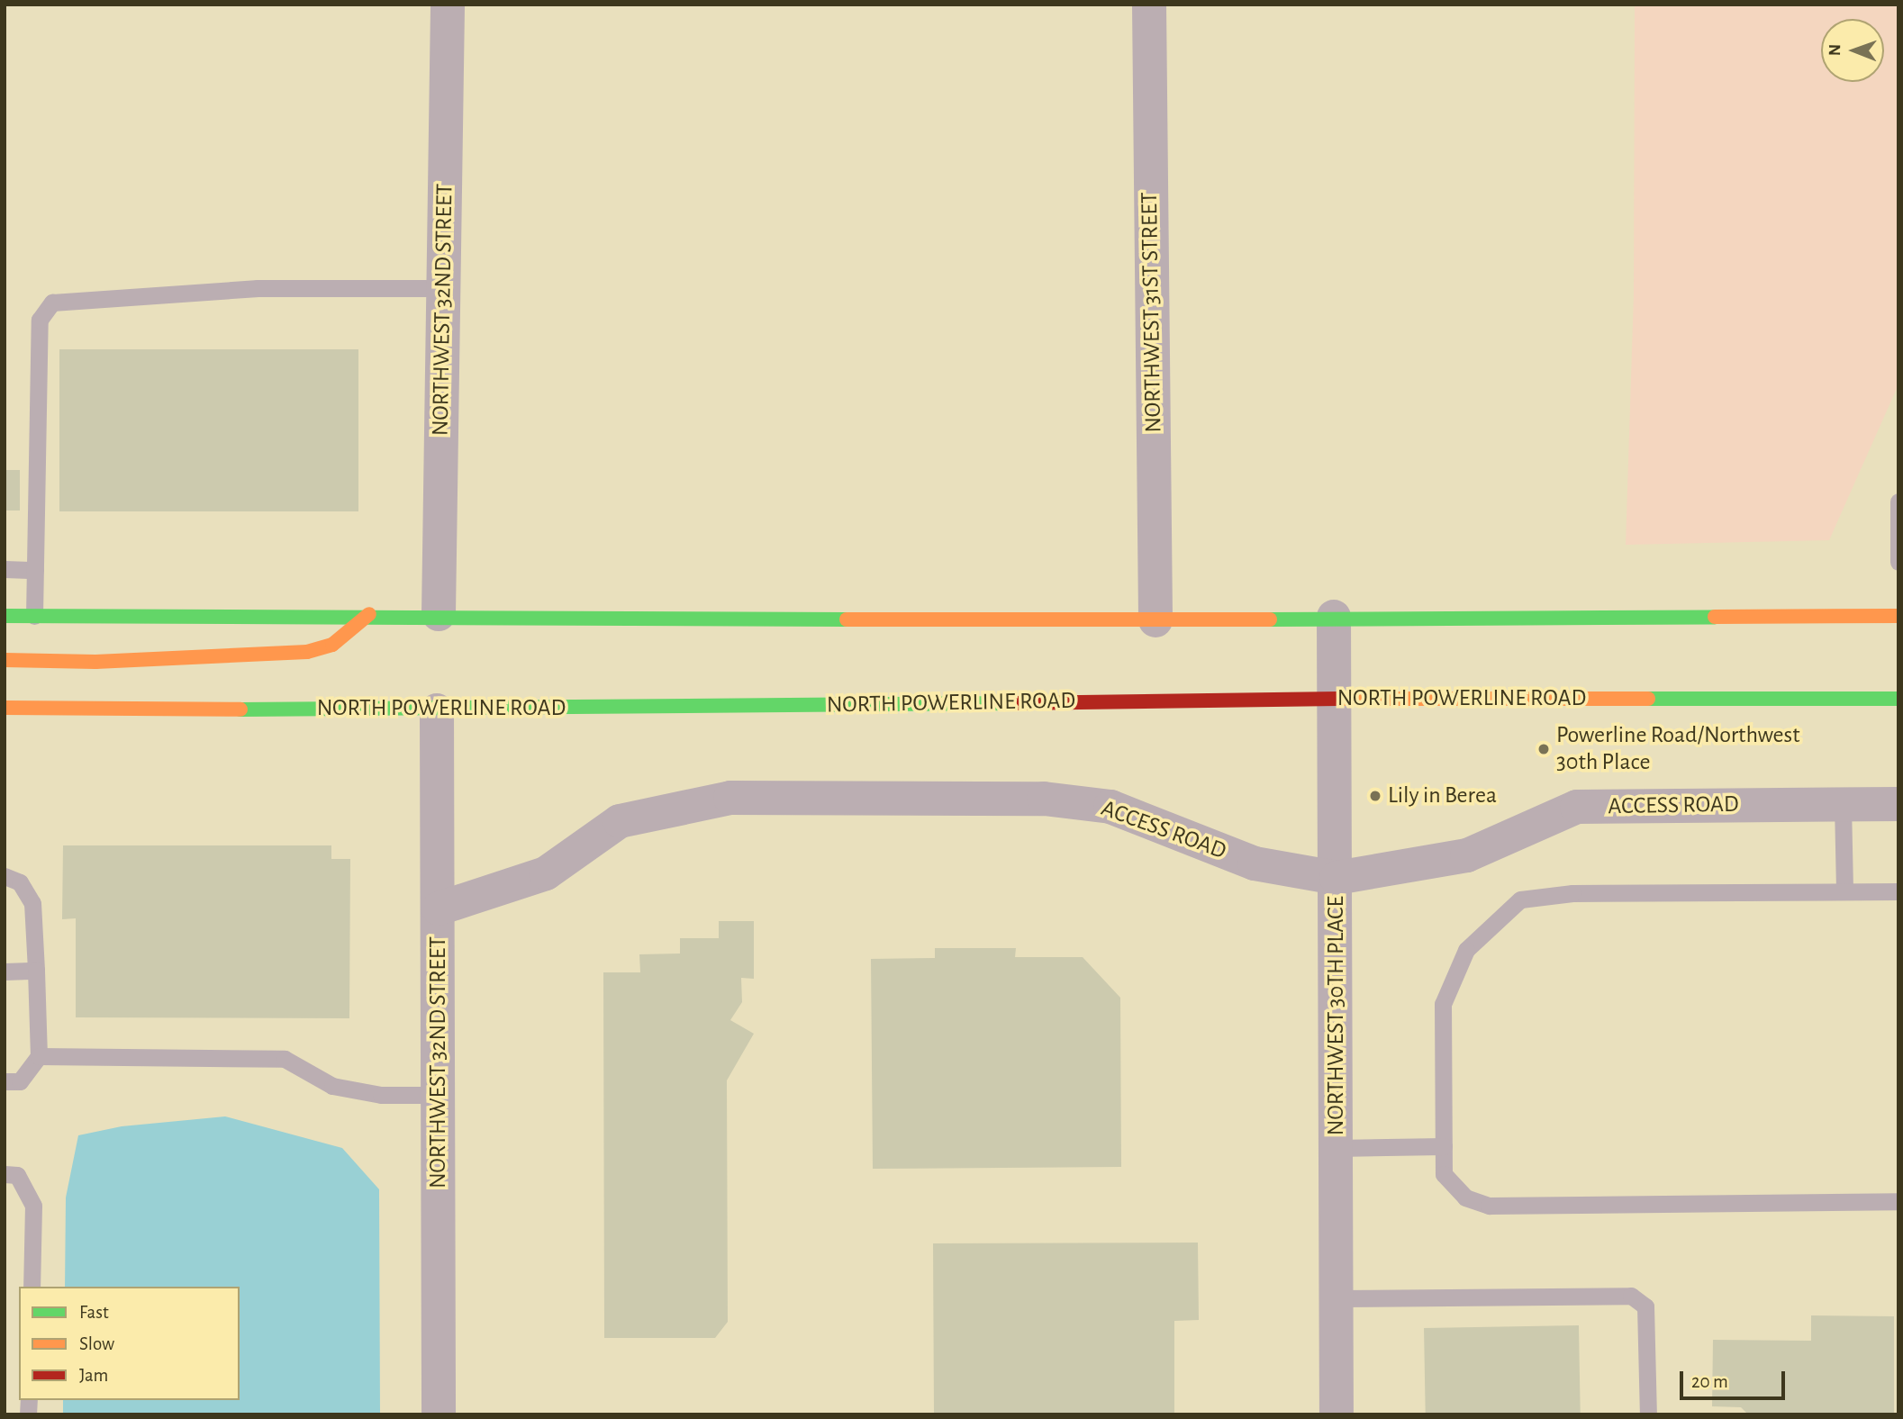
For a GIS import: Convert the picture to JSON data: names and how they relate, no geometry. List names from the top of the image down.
{
  "streets": {
    "main road": ["NORTH POWERLINE ROAD"],
    "street": [
      "NORTHWEST 32ND STREET",
      "NORTHWEST 31ST STREET",
      "ACCESS ROAD",
      "NORTHWEST 30TH PLACE"
    ]
  },
  "crossings": [
    ["NORTHWEST 32ND STREET", "NORTH POWERLINE ROAD"],
    ["NORTHWEST 32ND STREET", "ACCESS ROAD"],
    ["NORTH POWERLINE ROAD", "NORTHWEST 30TH PLACE"],
    ["ACCESS ROAD", "NORTHWEST 30TH PLACE"]
  ],
  "places": ["Powerline Road/Northwest 30th Place", "Lily in Berea"],
  "legend": ["Fast", "Slow", "Jam"],
  "scale_bar": "20 m",
  "north": "left"
}
